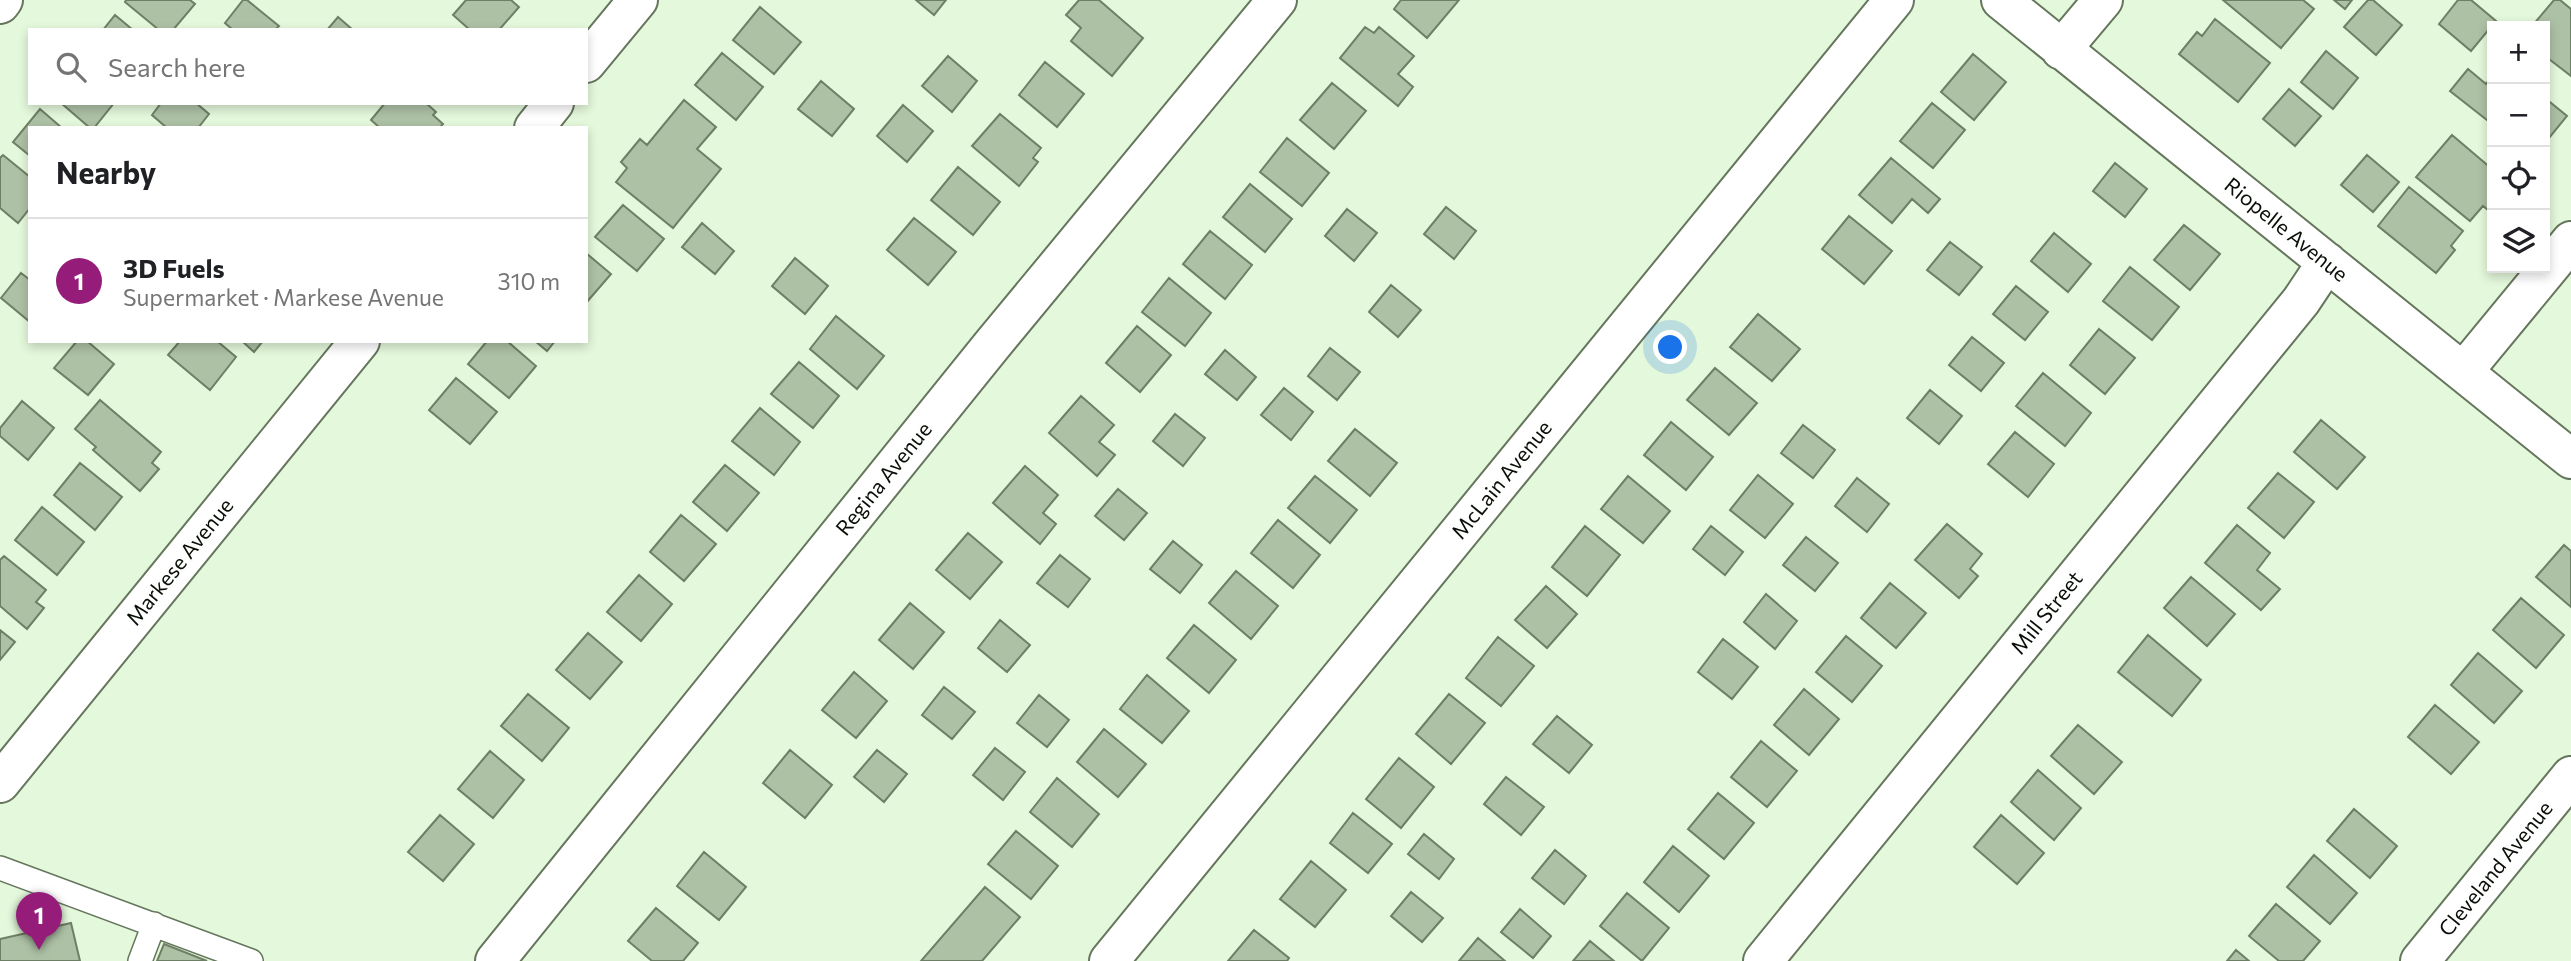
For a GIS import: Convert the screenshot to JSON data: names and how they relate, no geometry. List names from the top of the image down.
{
  "streets": {
    "street": [
      "Riopelle Avenue",
      "Regina Avenue",
      "McLain Avenue",
      "Markese Avenue",
      "Mill Street",
      "Cleveland Avenue"
    ]
  },
  "crossings": [
    ["Riopelle Avenue", "Mill Street"]
  ],
  "page": {
    "map_buttons": ["+", "−"],
    "search": "Search here",
    "heading": "Nearby",
    "list": [
      {
        "mark": "1",
        "name": "3D Fuels",
        "note": "Supermarket · Markese Avenue",
        "value": "310 m"
      }
    ],
    "pins": "1"
  }
}
